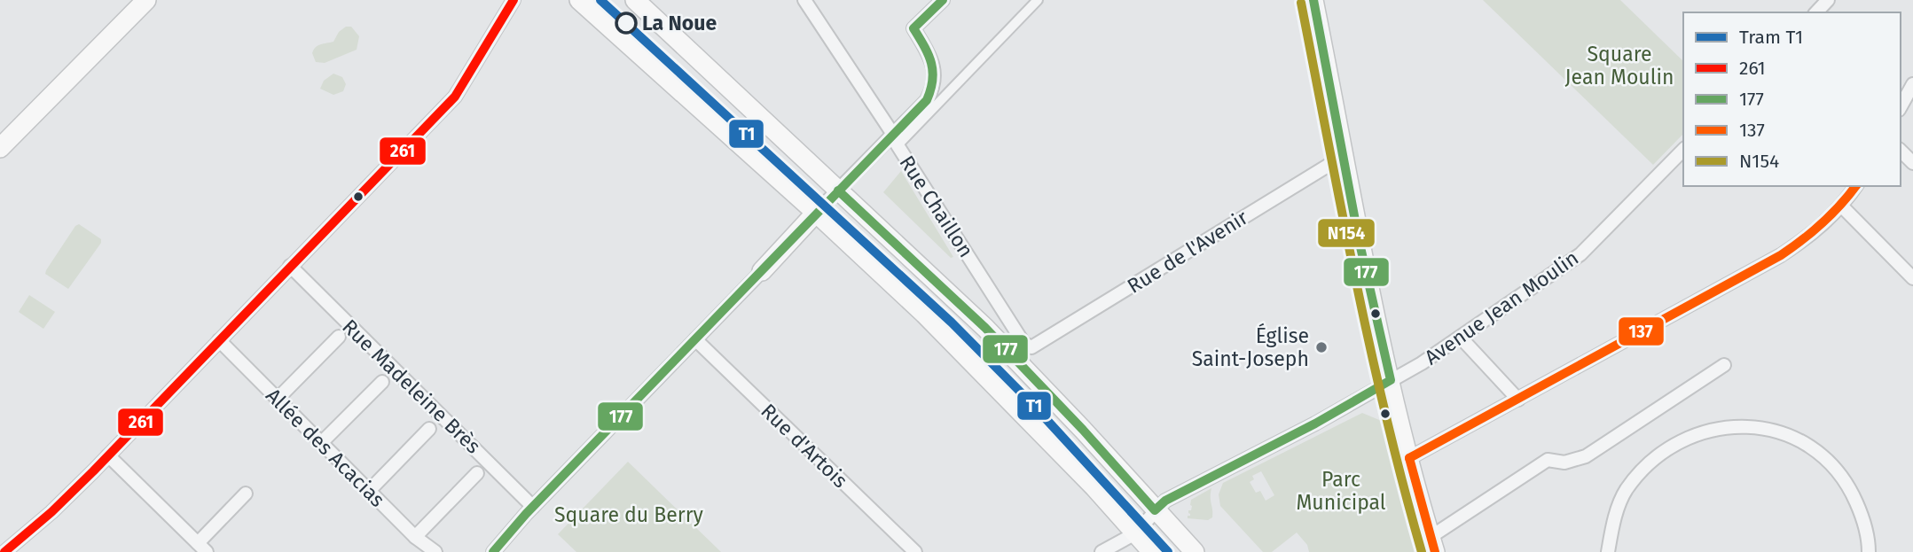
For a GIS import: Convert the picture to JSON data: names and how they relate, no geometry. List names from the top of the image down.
{
  "streets": {
    "street": [
      "Rue Chaillon",
      "Rue de l'Avenir",
      "Avenue Jean Moulin",
      "Rue Madeleine Brès",
      "Rue d'Artois",
      "Allée des Acacias"
    ]
  },
  "crossings": [
    ["Rue Chaillon", "Rue de l'Avenir"]
  ],
  "parks": ["Square Jean Moulin", "Parc Municipal", "Square du Berry"],
  "places": ["La Noue", "Église Saint-Joseph"],
  "lines": [
    "tram line T1",
    "transit line 261",
    "transit line 177",
    "transit line N154",
    "transit line 137"
  ],
  "legend": [
    "Tram T1",
    "261",
    "177",
    "137",
    "N154"
  ]
}
